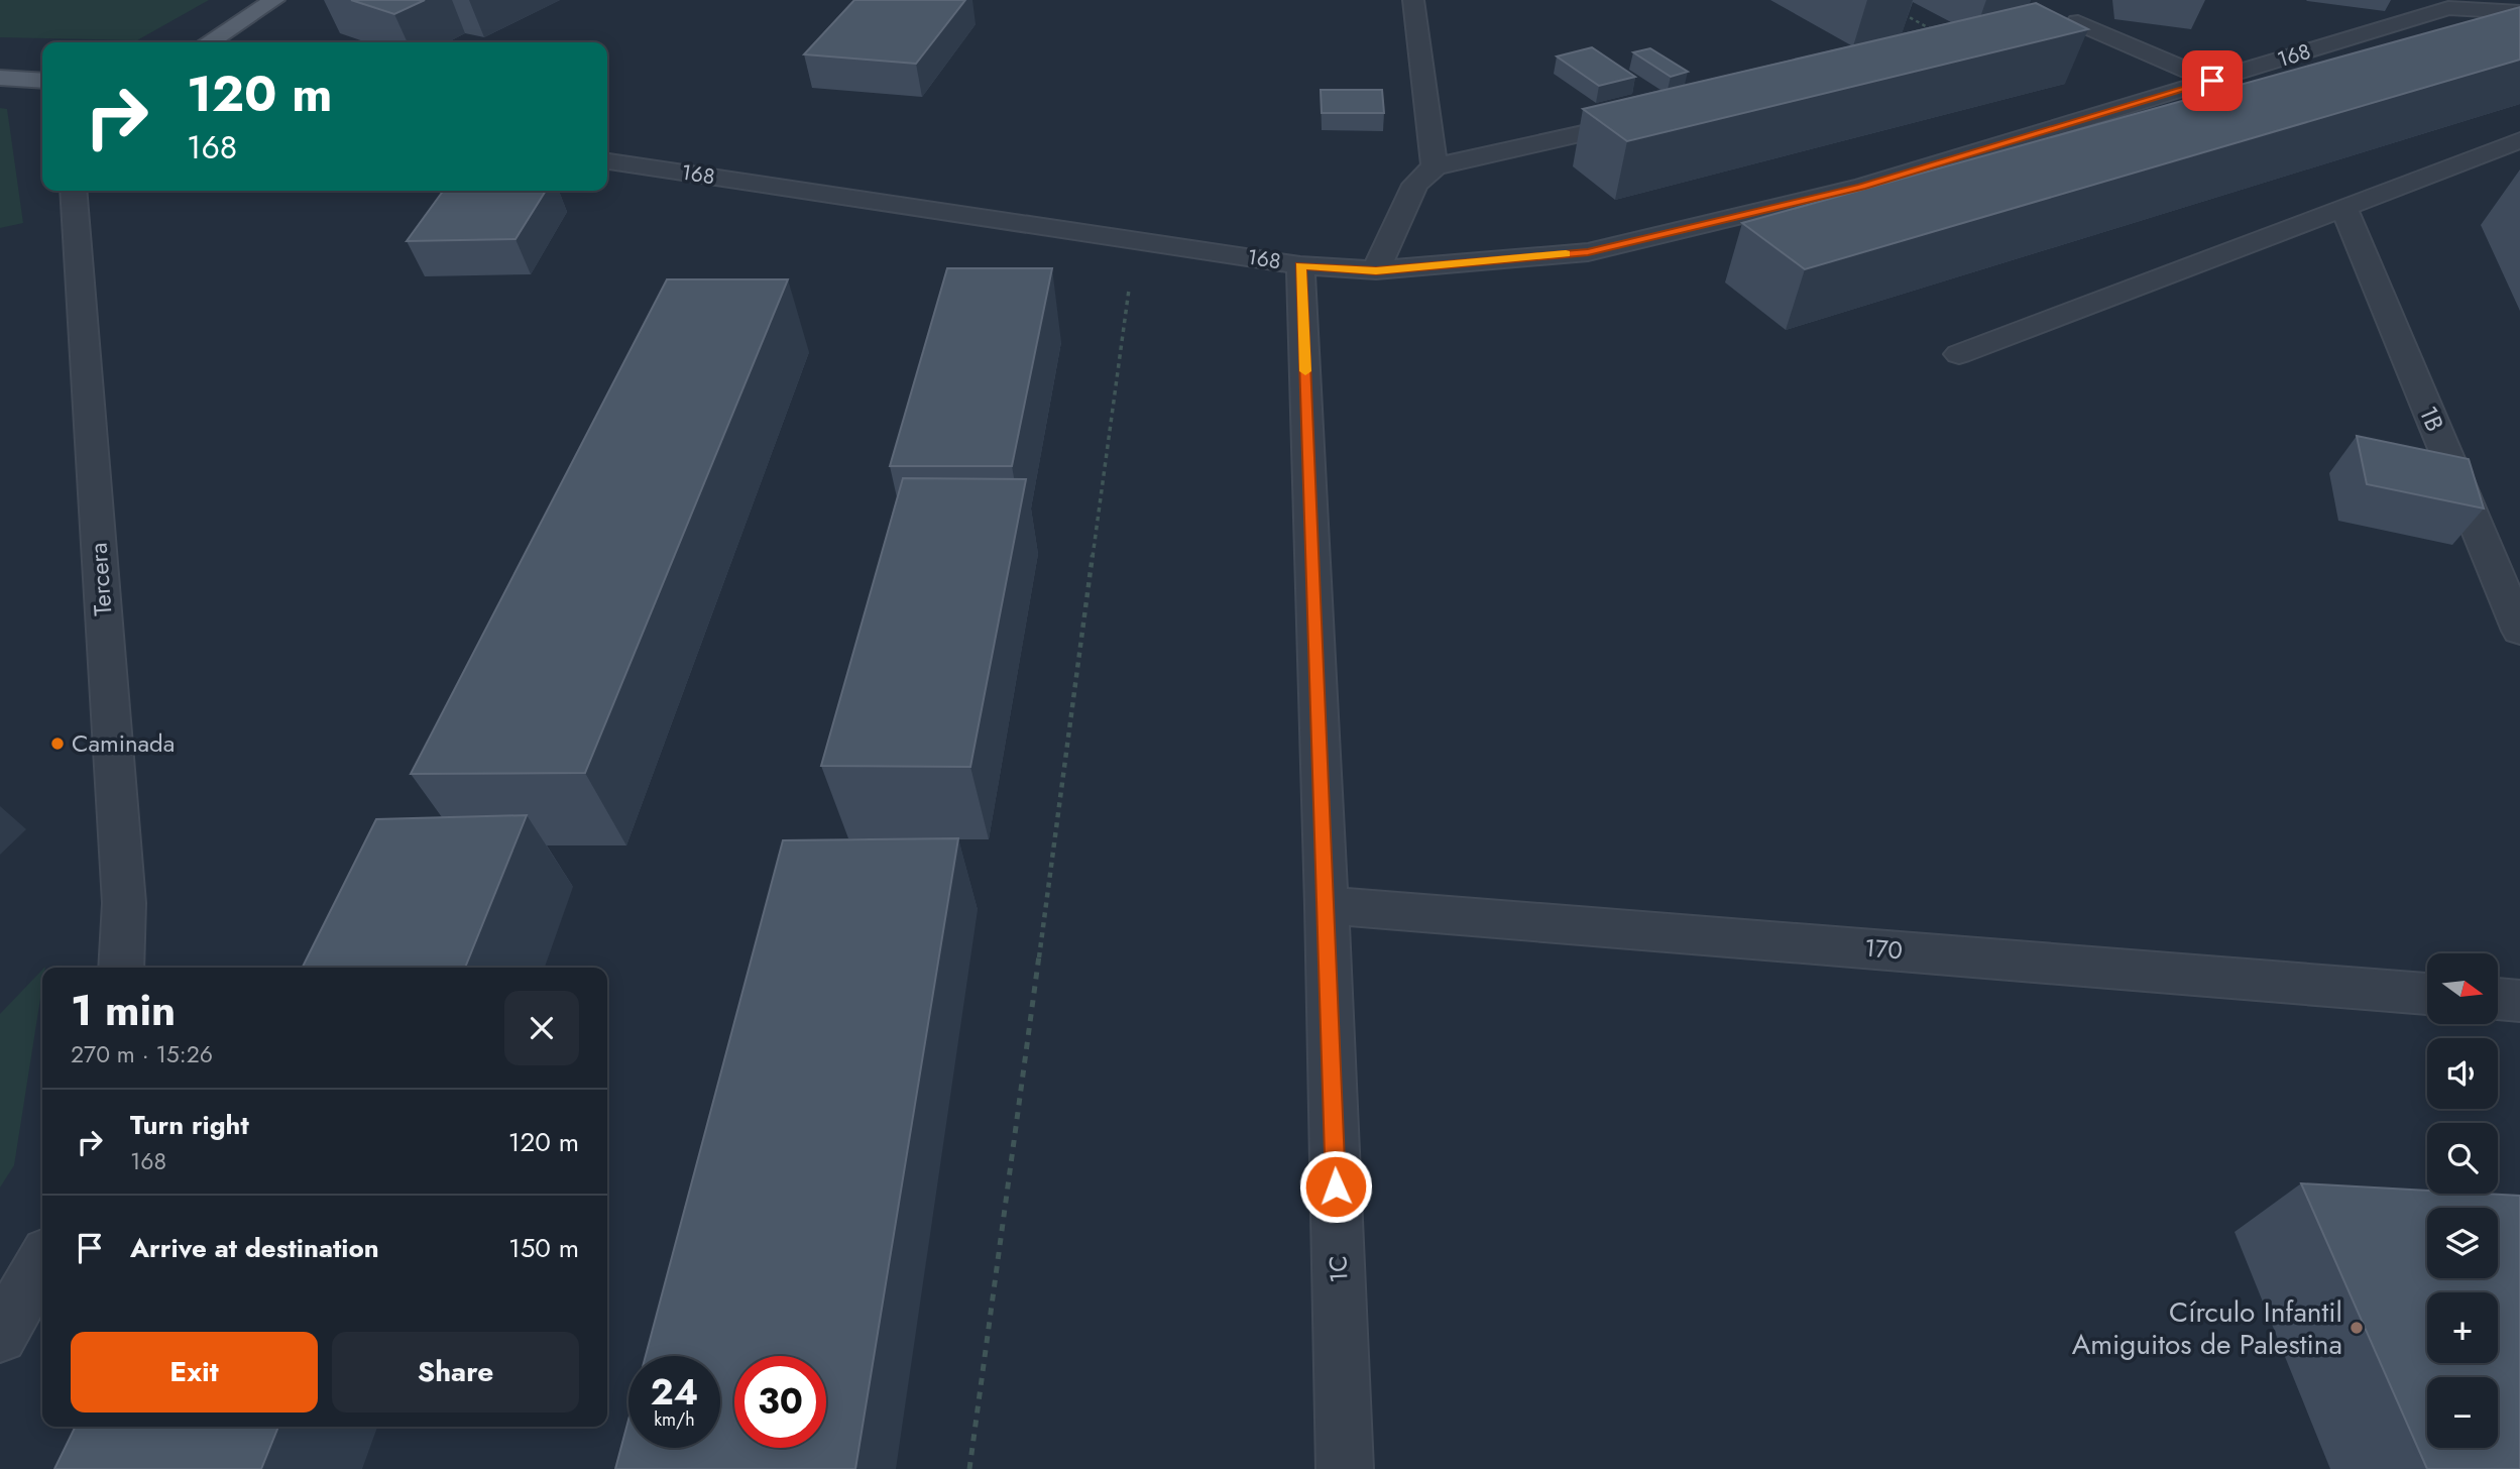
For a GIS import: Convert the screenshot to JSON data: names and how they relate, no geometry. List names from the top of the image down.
{
  "streets": {
    "street": [
      "168",
      "1B",
      "Tercera",
      "170",
      "1C"
    ]
  },
  "crossings": [
    ["168", "1C"],
    ["170", "1C"]
  ],
  "places": ["Caminada", "Círculo Infantil Amiguitos de Palestina"],
  "north": "right",
  "page": {
    "turn": ["120 m", "168"],
    "map_buttons": ["+", "−"],
    "heading": ["1 min", "270 m · 15:26"],
    "list": [
      {
        "name": "Turn right",
        "note": "168",
        "value": "120 m"
      },
      {
        "name": "Arrive at destination",
        "value": "150 m"
      }
    ],
    "buttons": ["Exit", "Share"],
    "speed": "24 km/h",
    "limit": "30"
  }
}
